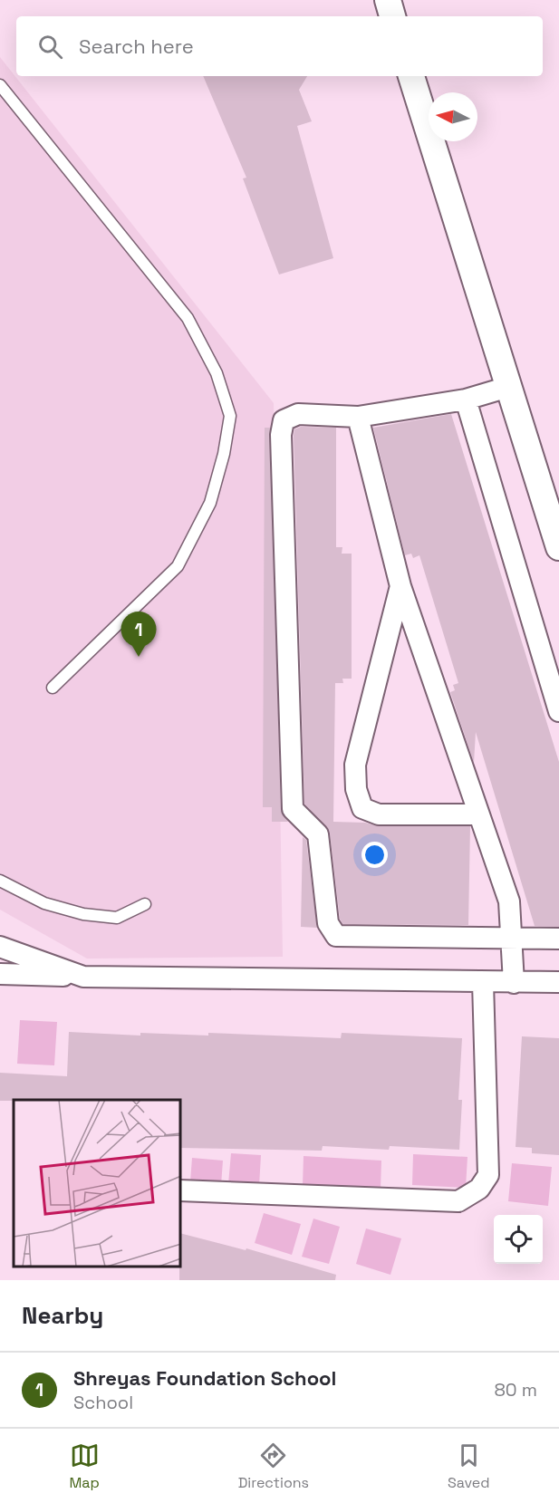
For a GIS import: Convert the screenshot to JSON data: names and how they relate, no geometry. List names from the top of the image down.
{
  "north": "left",
  "page": {
    "search": "Search here",
    "pins": "1",
    "heading": "Nearby",
    "list": [
      {
        "mark": "1",
        "name": "Shreyas Foundation School",
        "note": "School",
        "value": "80 m"
      }
    ],
    "nav": ["Map", "Directions", "Saved"]
  }
}
